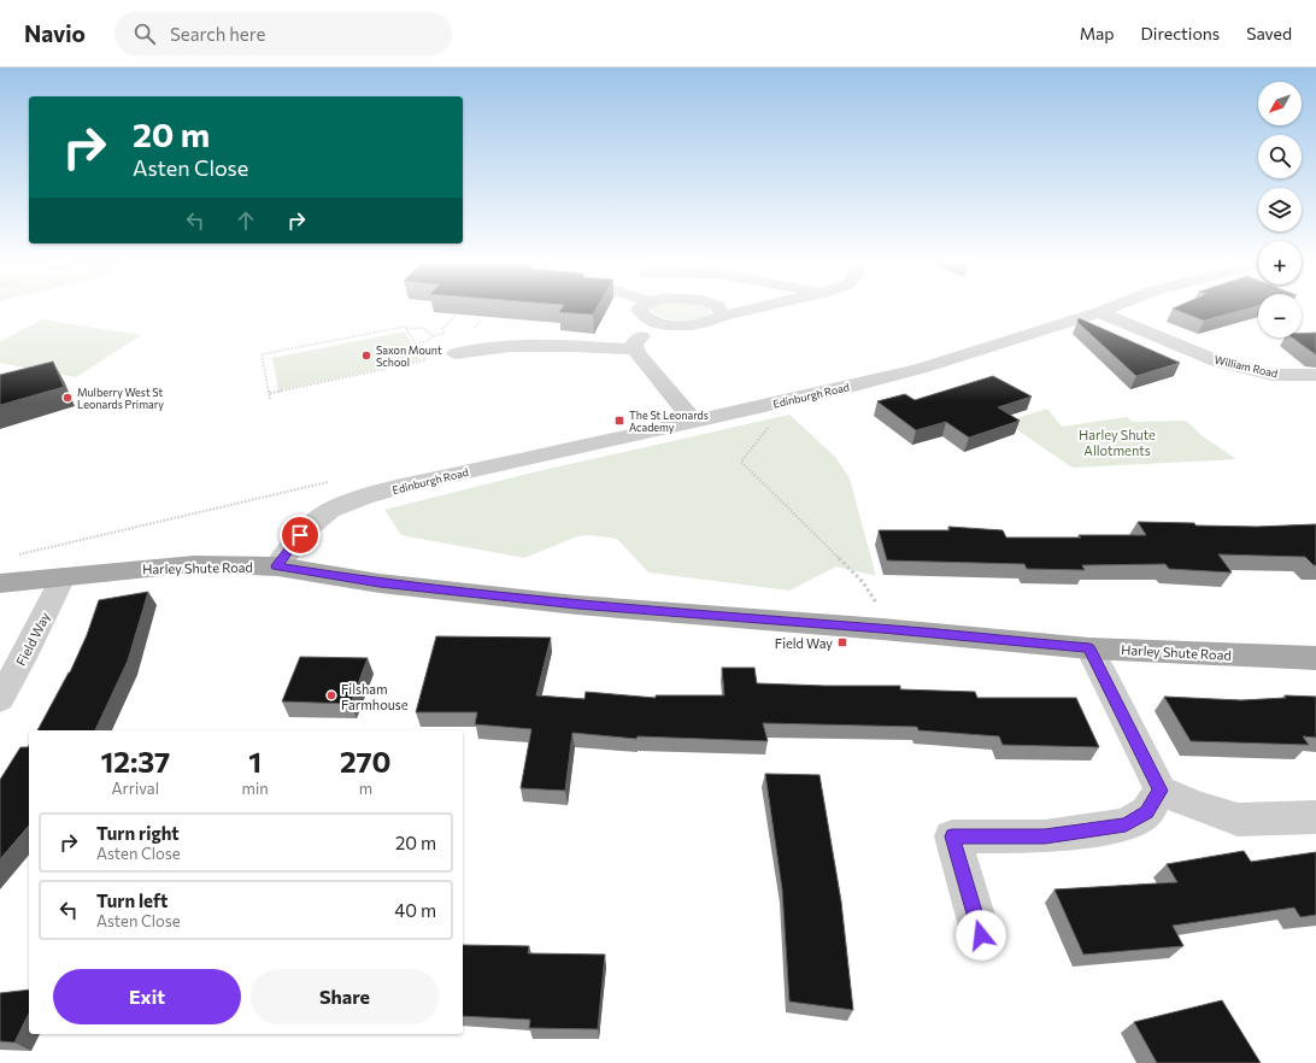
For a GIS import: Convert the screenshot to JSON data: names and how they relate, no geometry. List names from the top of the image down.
{
  "streets": {
    "main road": ["Harley Shute Road"],
    "street": ["William Road", "Edinburgh Road", "Field Way"]
  },
  "crossings": [
    ["William Road", "Edinburgh Road"],
    ["Edinburgh Road", "Harley Shute Road"],
    ["Harley Shute Road", "Field Way"]
  ],
  "parks": ["Harley Shute Allotments"],
  "places": {
    "other": ["Saxon Mount School", "Mulberry West St Leonards Primary", "Filsham Farmhouse"],
    "transit": ["The St Leonards Academy", "Field Way"]
  },
  "north": "bottom left",
  "page": {
    "header": "Navio",
    "search": "Search here",
    "nav": ["Map", "Directions", "Saved"],
    "map_buttons": ["+", "−"],
    "turn": ["20 m", "Asten Close"],
    "eta": [
      "12:37",
      "Arrival",
      "1",
      "min",
      "270",
      "m"
    ],
    "list": [
      {
        "name": "Turn right",
        "note": "Asten Close",
        "value": "20 m"
      },
      {
        "name": "Turn left",
        "note": "Asten Close",
        "value": "40 m"
      }
    ],
    "buttons": ["Exit", "Share"]
  }
}
